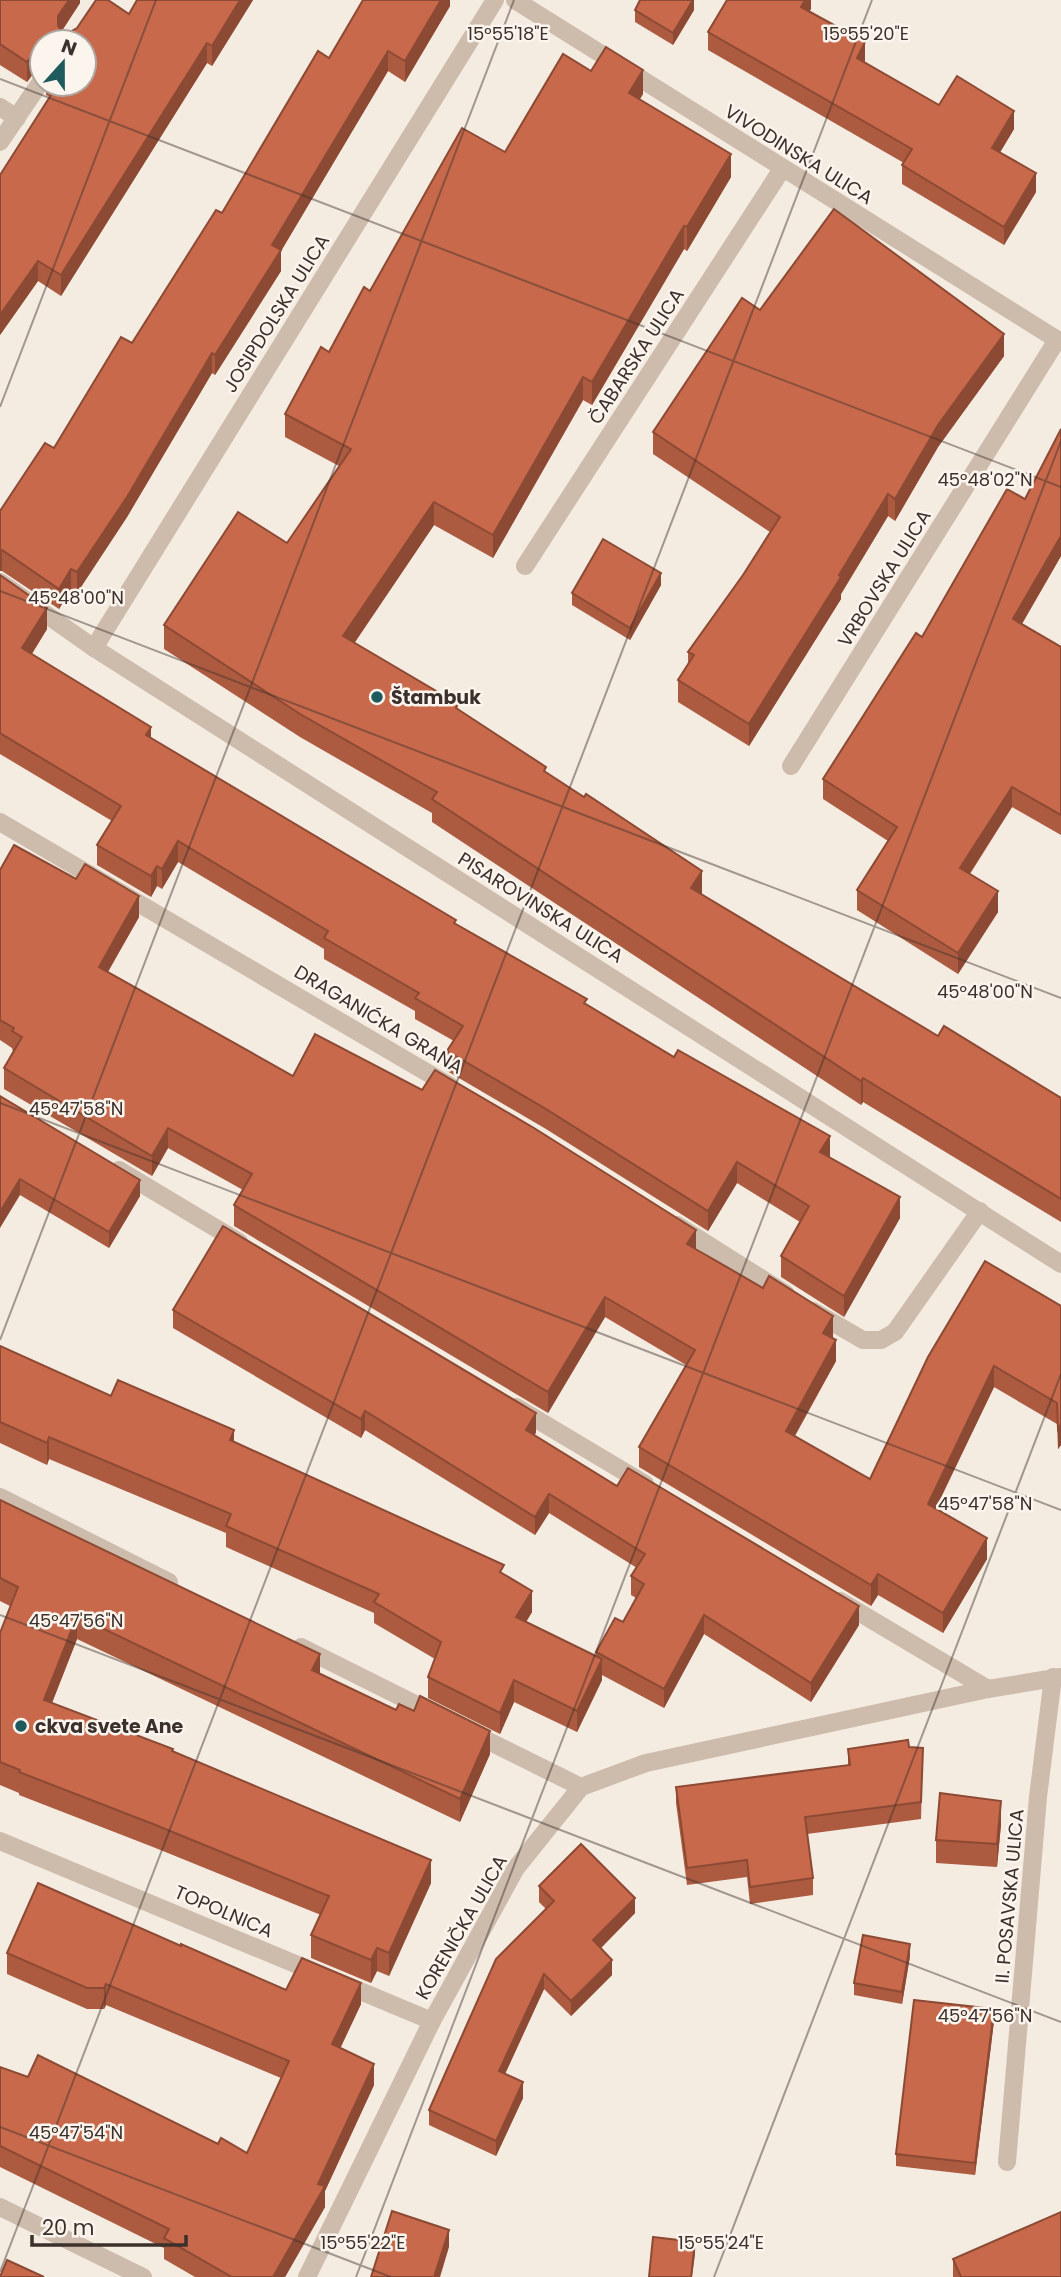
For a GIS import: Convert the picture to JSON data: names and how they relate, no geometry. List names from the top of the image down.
{
  "streets": {
    "street": [
      "VIVODINSKA ULICA",
      "JOSIPDOLSKA ULICA",
      "ČABARSKA ULICA",
      "VRBOVSKA ULICA",
      "PISAROVINSKA ULICA",
      "DRAGANIĆKA GRANA",
      "II. POSAVSKA ULICA",
      "TOPOLNICA",
      "KORENIČKA ULICA"
    ]
  },
  "crossings": [
    ["VIVODINSKA ULICA", "ČABARSKA ULICA"],
    ["VIVODINSKA ULICA", "VRBOVSKA ULICA"],
    ["JOSIPDOLSKA ULICA", "PISAROVINSKA ULICA"],
    ["TOPOLNICA", "KORENIČKA ULICA"]
  ],
  "places": ["Štambuk", "ckva svete Ane"],
  "scale_bar": "20 m",
  "north": "top",
  "coordinates": [
    "15°55'18\"E",
    "15°55'20\"E",
    "45°48'02\"N",
    "45°48'00\"N",
    "45°47'58\"N",
    "45°47'56\"N",
    "45°47'54\"N",
    "15°55'22\"E",
    "15°55'24\"E"
  ]
}
